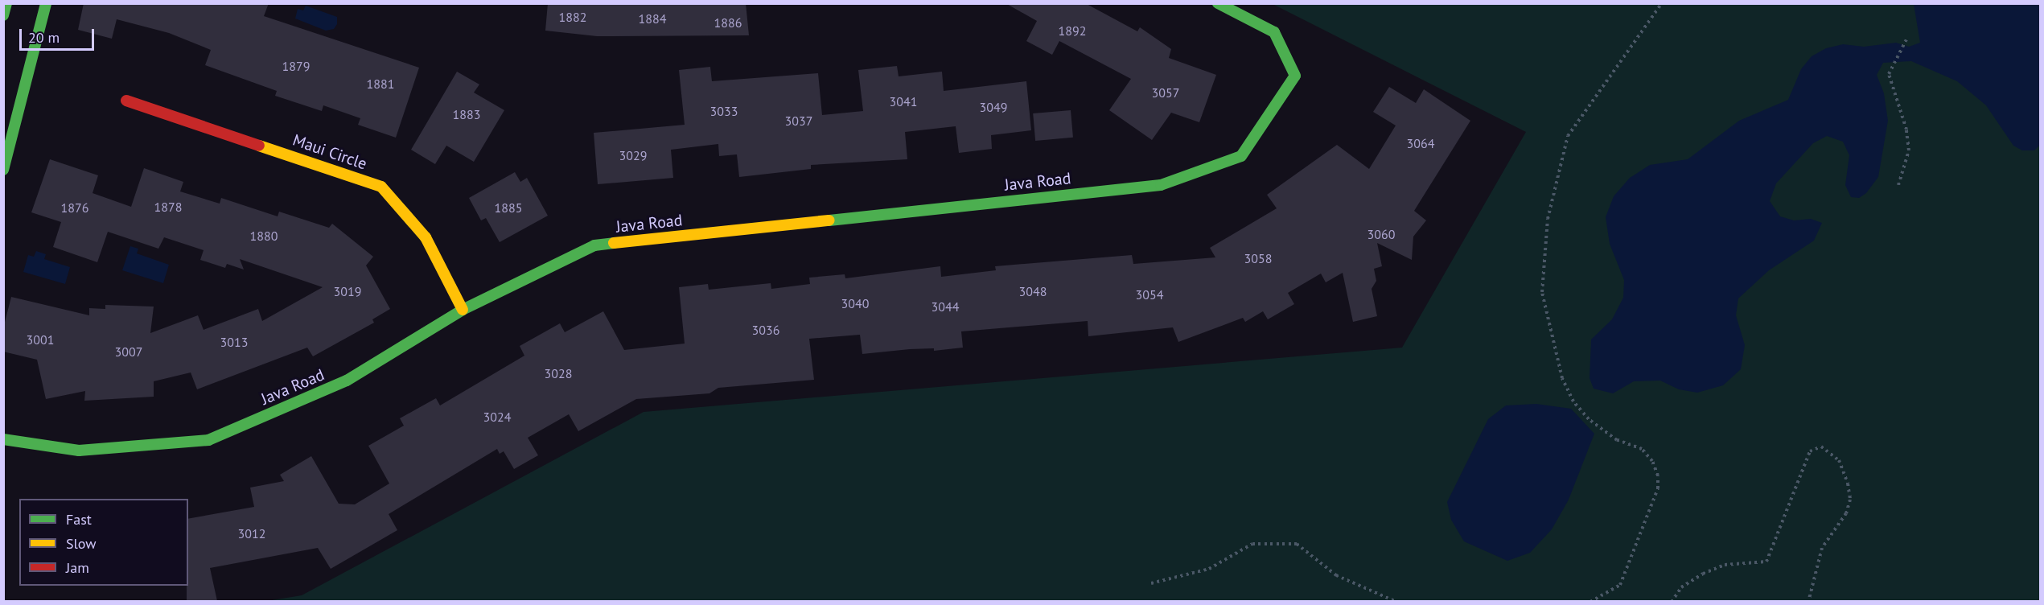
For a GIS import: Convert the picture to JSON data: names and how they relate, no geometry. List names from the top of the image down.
{
  "streets": {
    "street": ["Maui Circle", "Java Road"]
  },
  "crossings": [
    ["Maui Circle", "Java Road"]
  ],
  "house_numbers": [
    "1882",
    "1884",
    "1886",
    "1892",
    "1879",
    "1881",
    "3057",
    "3041",
    "3049",
    "3033",
    "1883",
    "3037",
    "3064",
    "3029",
    "1878",
    "1876",
    "1885",
    "3060",
    "1880",
    "3058",
    "3019",
    "3048",
    "3054",
    "3040",
    "3044",
    "3036",
    "3001",
    "3013",
    "3007",
    "3028",
    "3024",
    "3012"
  ],
  "legend": ["Fast", "Slow", "Jam"],
  "scale_bar": "20 m"
}
